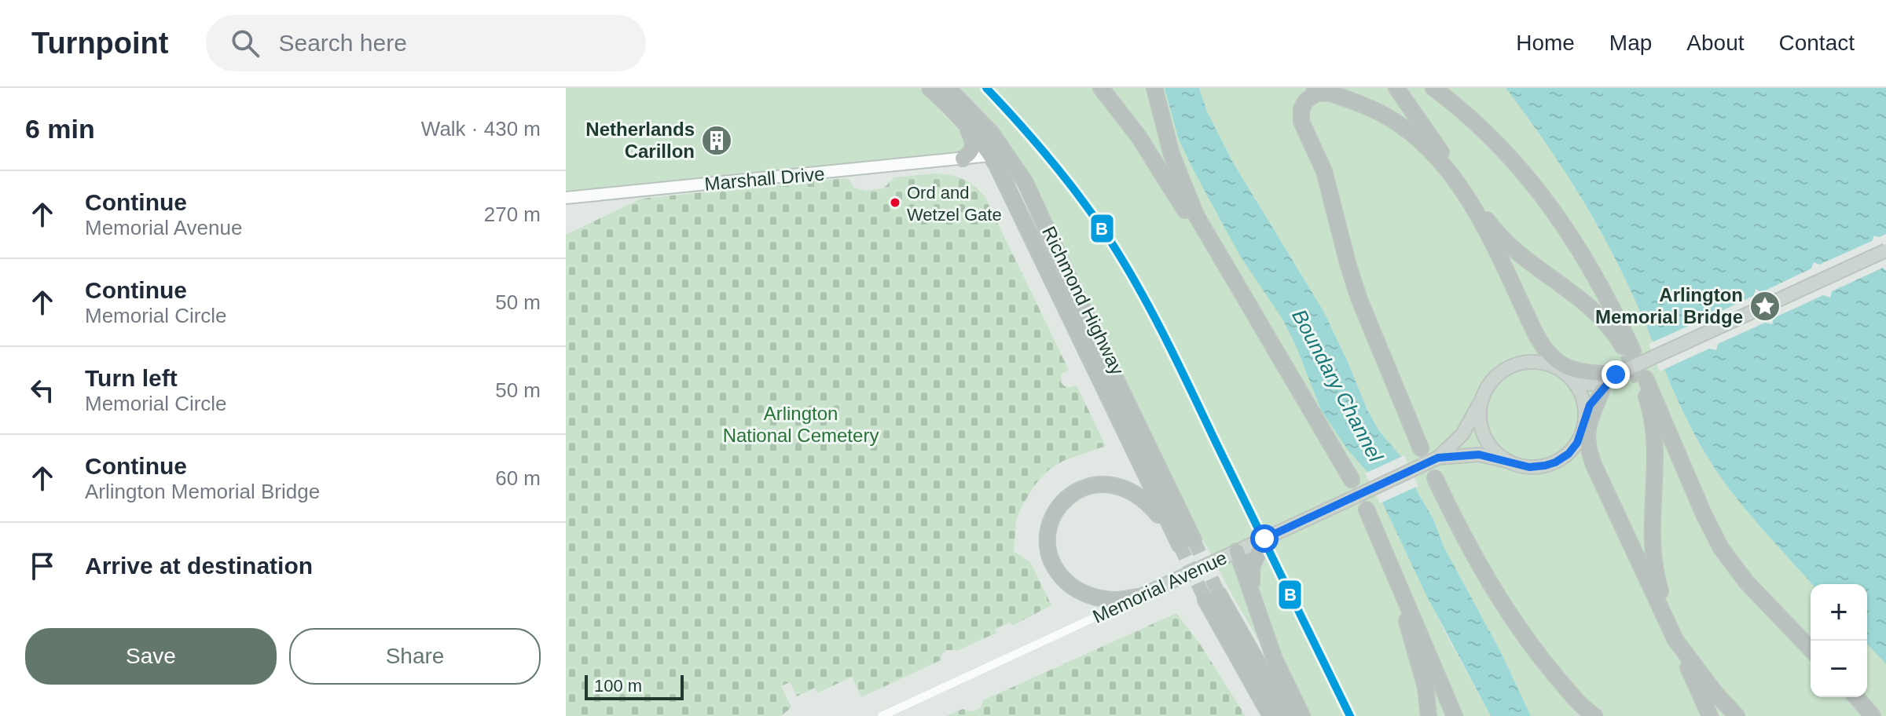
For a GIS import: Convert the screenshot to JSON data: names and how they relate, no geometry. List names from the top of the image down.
{
  "streets": {
    "highway": ["Richmond Highway"],
    "main road": ["Memorial Avenue"],
    "street": ["Marshall Drive"]
  },
  "crossings": [
    ["Marshall Drive", "Richmond Highway"]
  ],
  "water": ["Boundary Channel"],
  "parks": ["Arlington National Cemetery"],
  "places": {
    "building": ["Netherlands Carillon"],
    "other": ["Ord and Wetzel Gate"],
    "place": ["Arlington Memorial Bridge"]
  },
  "lines": ["transit line B"],
  "scale_bar": "100 m",
  "page": {
    "header": "Turnpoint",
    "search": "Search here",
    "nav": [
      "Home",
      "Map",
      "About",
      "Contact"
    ],
    "heading": ["6 min", "Walk · 430 m"],
    "list": [
      ["Continue", "Memorial Avenue", "270 m"],
      ["Continue", "Memorial Circle", "50 m"],
      ["Turn left", "Memorial Circle", "50 m"],
      ["Continue", "Arlington Memorial Bridge", "60 m"],
      "Arrive at destination"
    ],
    "map_buttons": ["+", "−"],
    "buttons": ["Save", "Share"],
    "scale": "100 m"
  }
}
